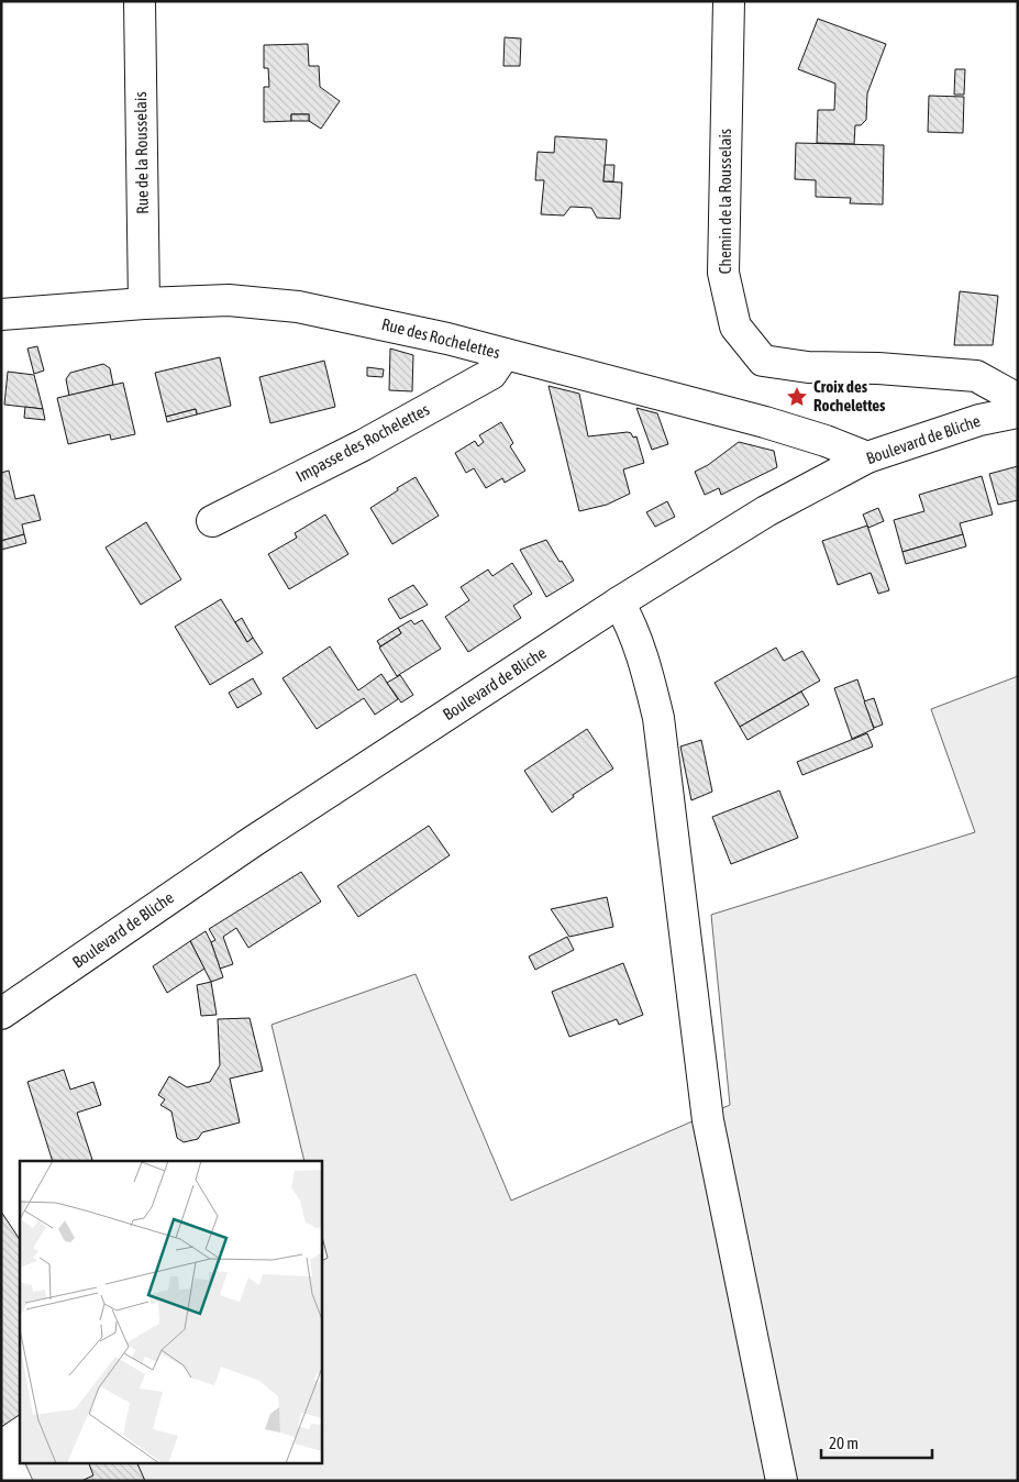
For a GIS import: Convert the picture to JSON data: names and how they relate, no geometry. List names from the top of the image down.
{
  "streets": {
    "street": [
      "Rue de la Rousselais",
      "Chemin de la Rousselais",
      "Rue des Rochelettes",
      "Boulevard de Bliche",
      "Impasse des Rochelettes"
    ]
  },
  "crossings": [
    ["Rue de la Rousselais", "Rue des Rochelettes"],
    ["Rue des Rochelettes", "Boulevard de Bliche"],
    ["Rue des Rochelettes", "Impasse des Rochelettes"]
  ],
  "places": {
    "place": ["Croix des Rochelettes"]
  },
  "scale_bar": "20 m"
}
